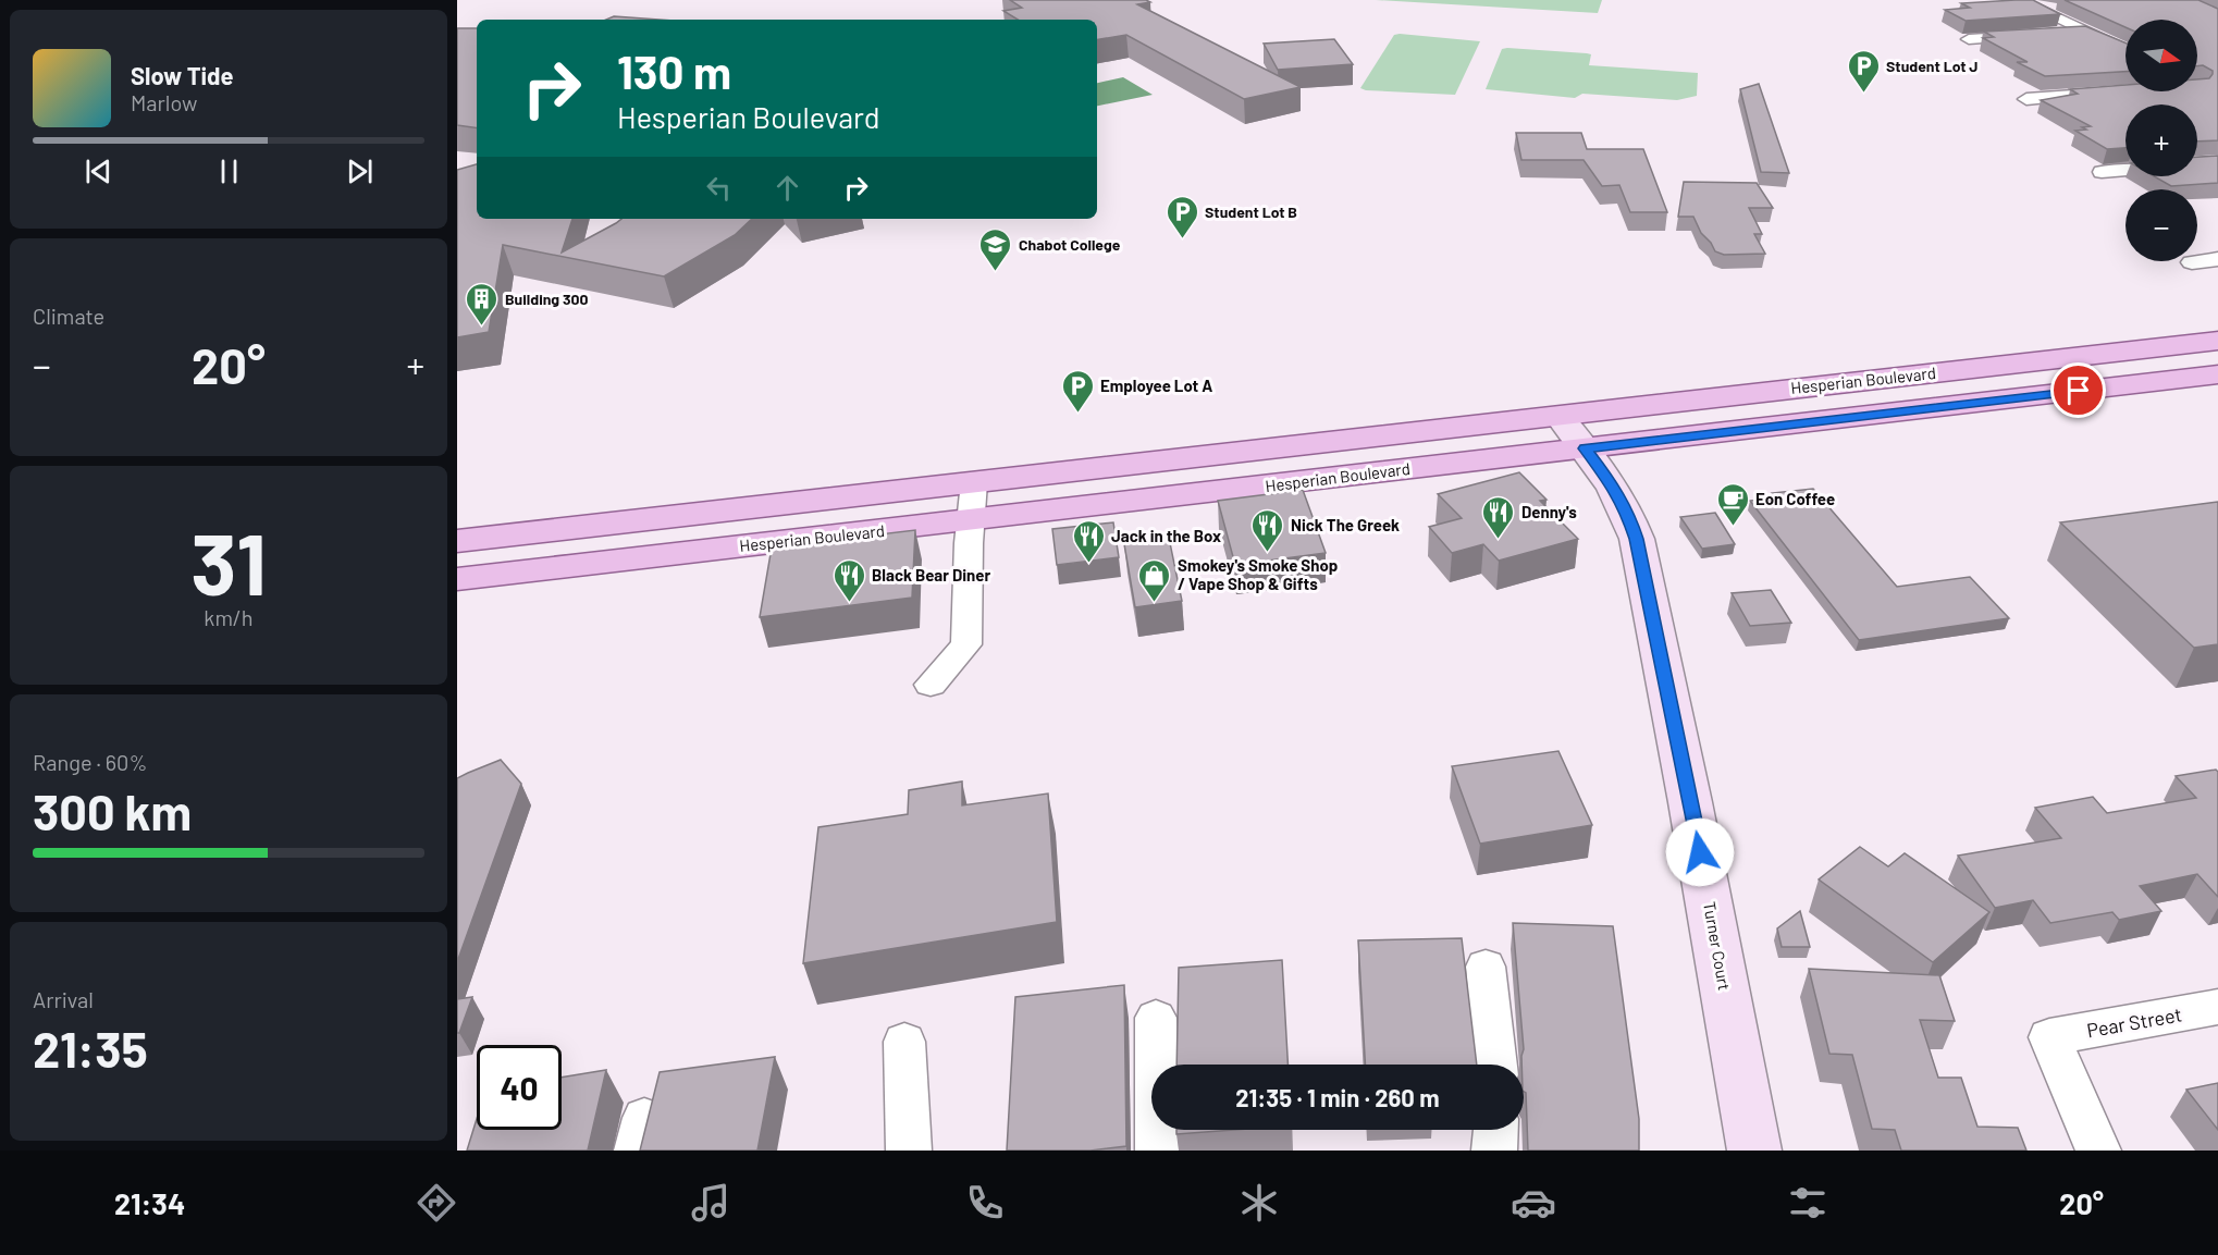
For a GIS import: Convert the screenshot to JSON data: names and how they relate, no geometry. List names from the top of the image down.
{
  "streets": {
    "main road": ["Hesperian Boulevard"],
    "street": ["Turner Court", "Pear Street"]
  },
  "crossings": [
    ["Hesperian Boulevard", "Turner Court"]
  ],
  "places": {
    "parking": ["Student Lot J", "Student Lot B", "Employee Lot A"],
    "school or university": ["Chabot College"],
    "building": ["Building 300"],
    "cafe": ["Eon Coffee"],
    "restaurant": [
      "Denny's",
      "Nick The Greek",
      "Jack in the Box",
      "Black Bear Diner"
    ],
    "shop": ["Smokey's Smoke Shop / Vape Shop & Gifts"]
  },
  "north": "right",
  "page": {
    "map_buttons": ["+", "−"],
    "turn": ["130 m", "Hesperian Boulevard"],
    "song": ["Slow Tide", "Marlow"],
    "tile": [
      "Climate",
      ["31", "km/h"],
      ["Range · 60%", "300 km"],
      ["Arrival", "21:35"]
    ],
    "heat": ["−", "20°", "+"],
    "limit": "40",
    "trip": "21:35 · 1 min · 260 m",
    "tabs": ["21:34", "20°"]
  }
}
